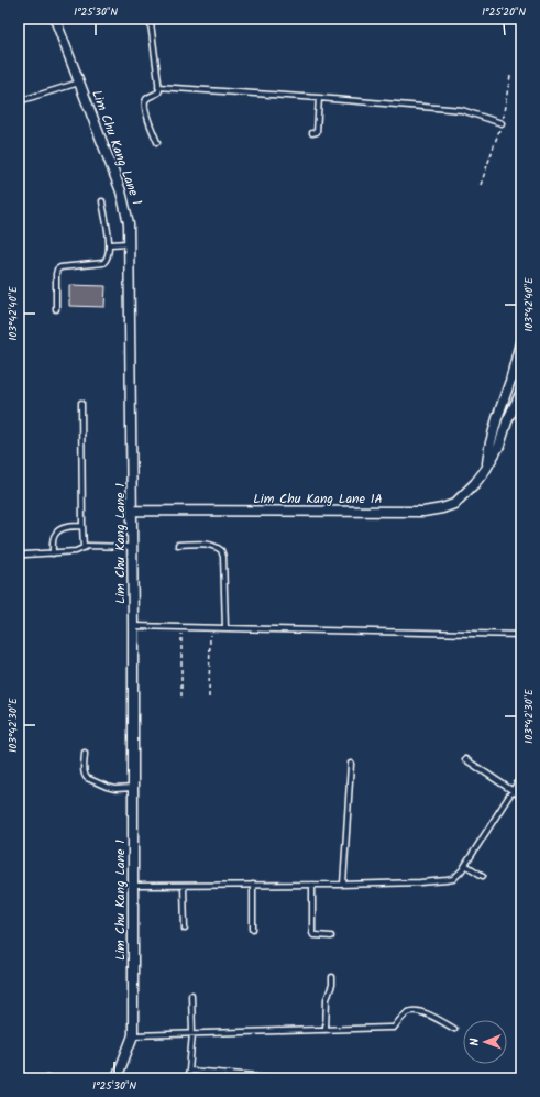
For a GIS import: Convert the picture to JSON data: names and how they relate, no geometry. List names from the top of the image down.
{
  "streets": {
    "street": ["Lim Chu Kang Lane 1", "Lim Chu Kang Lane 1A"]
  },
  "crossings": [
    ["Lim Chu Kang Lane 1", "Lim Chu Kang Lane 1A"]
  ],
  "north": "left",
  "coordinates": [
    "1°25'30\"N",
    "1°25'20\"N",
    "103°42'40\"E",
    "103°42'30\"E"
  ]
}
